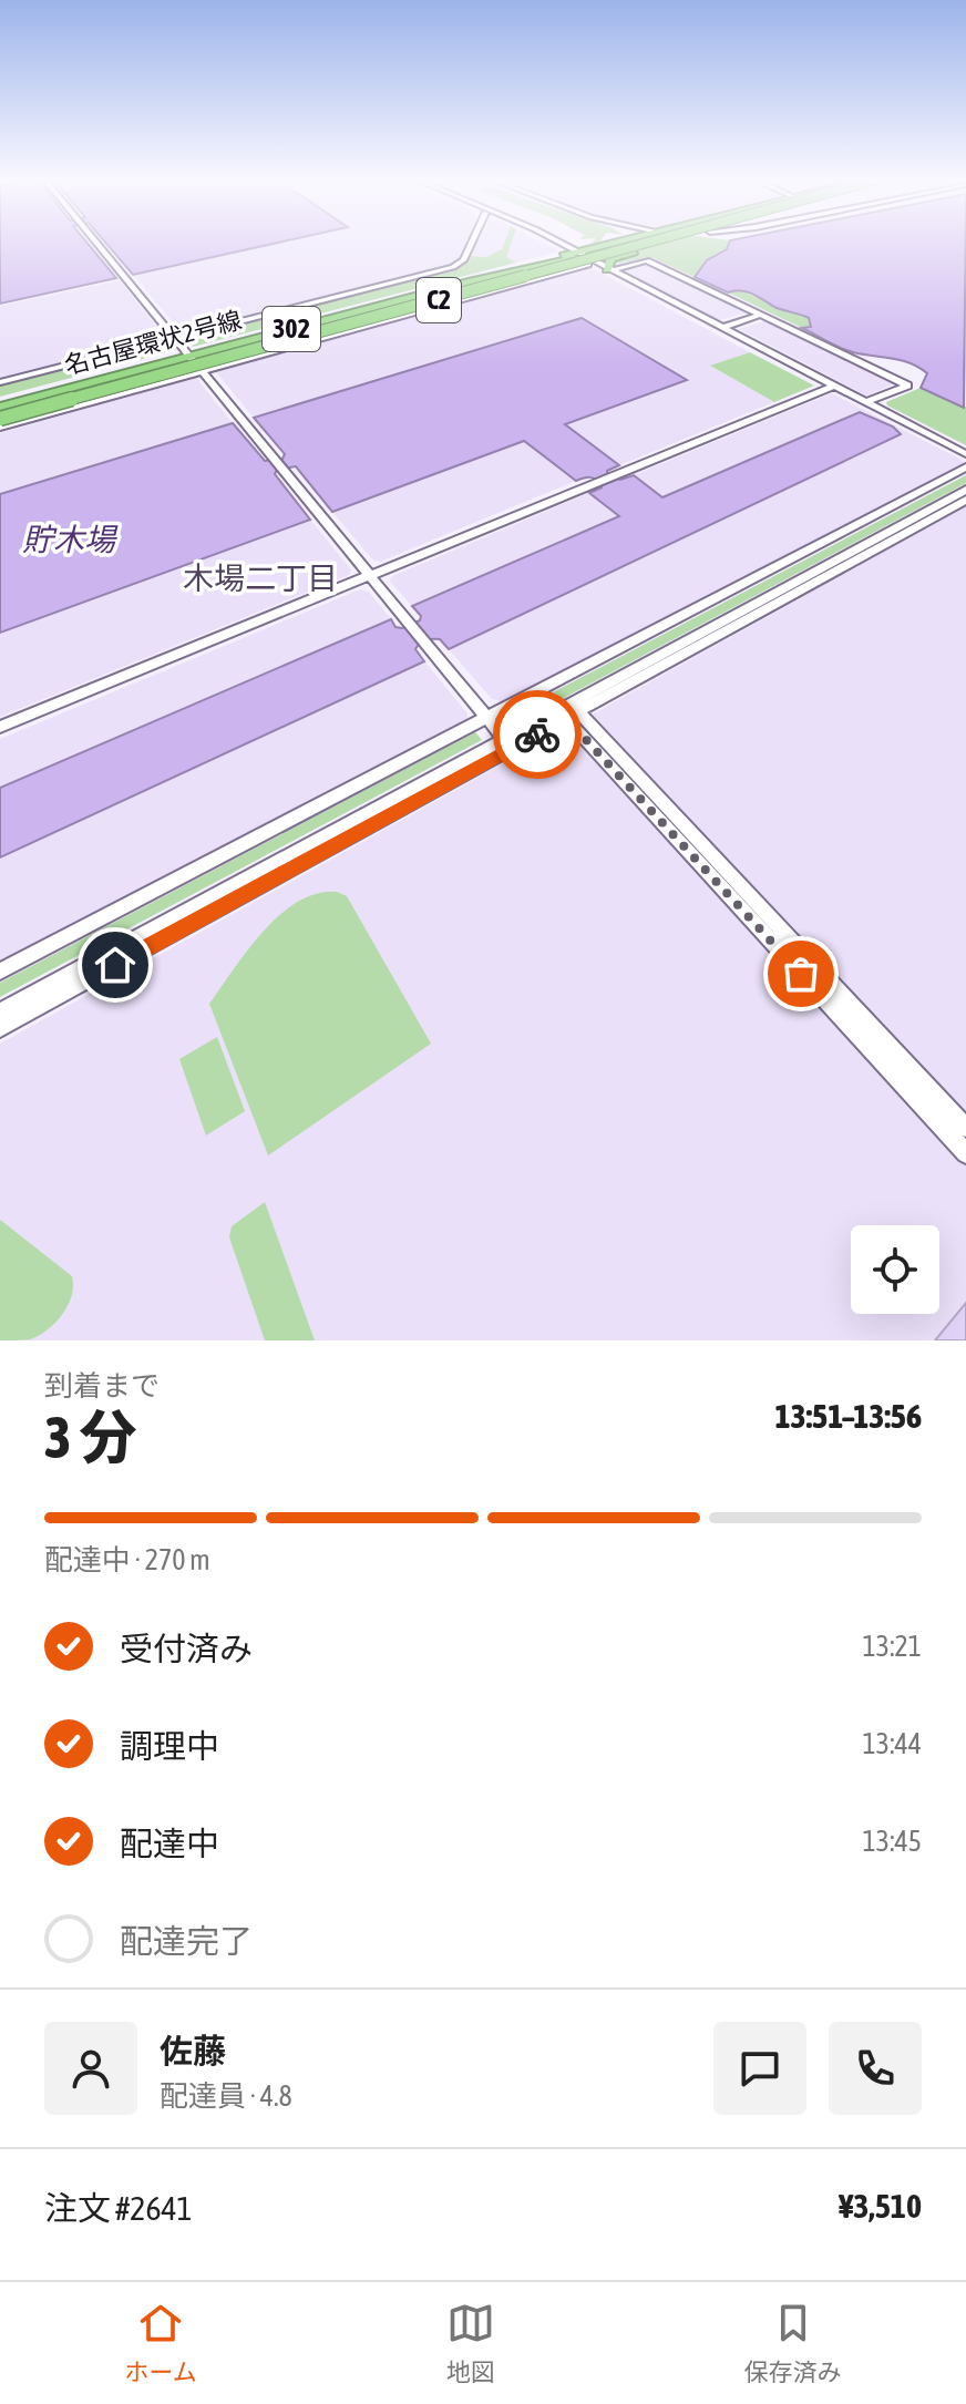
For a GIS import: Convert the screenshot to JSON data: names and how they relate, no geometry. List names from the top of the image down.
{
  "streets": {
    "highway": ["C2", "302", "名古屋環状2号線"]
  },
  "districts": ["木場二丁目"],
  "water": ["貯木場"],
  "page": {
    "heading": ["3 分", "到着まで", "13:51–13:56"],
    "panel": [
      "佐藤",
      "配達員 · 4.8",
      "注文 #2641",
      "¥3,510"
    ],
    "bar": "配達中 · 270 m",
    "list": [
      ["受付済み", "13:21"],
      ["調理中", "13:44"],
      ["配達中", "13:45"],
      "配達完了"
    ],
    "tabs": ["ホーム", "地図", "保存済み"]
  }
}
